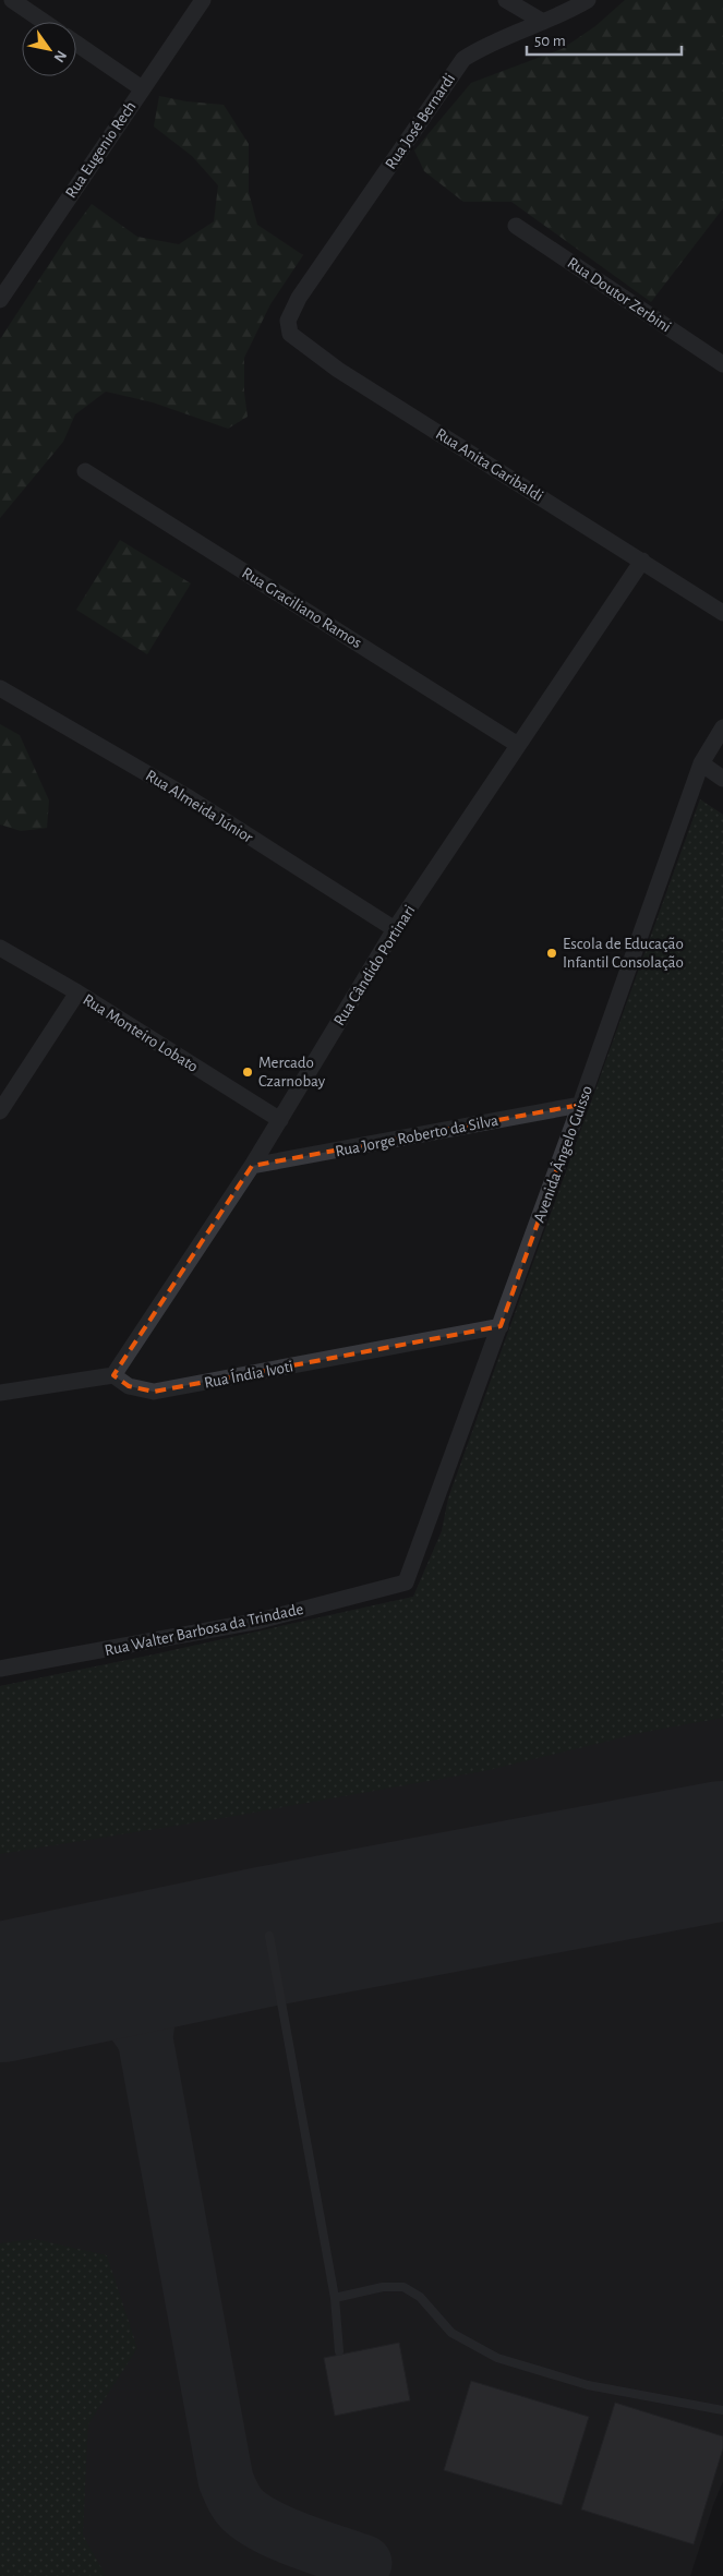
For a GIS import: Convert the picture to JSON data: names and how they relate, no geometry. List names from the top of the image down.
{
  "streets": {
    "street": [
      "Rua José Bernardi",
      "Rua Eugenio Rech",
      "Rua Doutor Zerbini",
      "Rua Anita Garibaldi",
      "Rua Graciliano Ramos",
      "Rua Almeida Júnior",
      "Rua Cândido Portinari",
      "Rua Monteiro Lobato",
      "Rua Jorge Roberto da Silva",
      "Avenida Ângelo Guisso",
      "Rua Índia Ivoti",
      "Rua Walter Barbosa da Trindade"
    ]
  },
  "crossings": [
    ["Rua José Bernardi", "Rua Anita Garibaldi"],
    ["Rua Anita Garibaldi", "Rua Cândido Portinari"],
    ["Rua Graciliano Ramos", "Rua Cândido Portinari"],
    ["Rua Almeida Júnior", "Rua Cândido Portinari"],
    ["Rua Cândido Portinari", "Rua Monteiro Lobato"],
    ["Rua Cândido Portinari", "Rua Jorge Roberto da Silva"],
    ["Rua Cândido Portinari", "Rua Índia Ivoti"],
    ["Rua Jorge Roberto da Silva", "Avenida Ângelo Guisso"],
    ["Avenida Ângelo Guisso", "Rua Índia Ivoti"],
    ["Avenida Ângelo Guisso", "Rua Walter Barbosa da Trindade"]
  ],
  "places": ["Escola de Educação Infantil Consolação", "Mercado Czarnobay"],
  "scale_bar": "50 m",
  "north": "bottom right"
}
